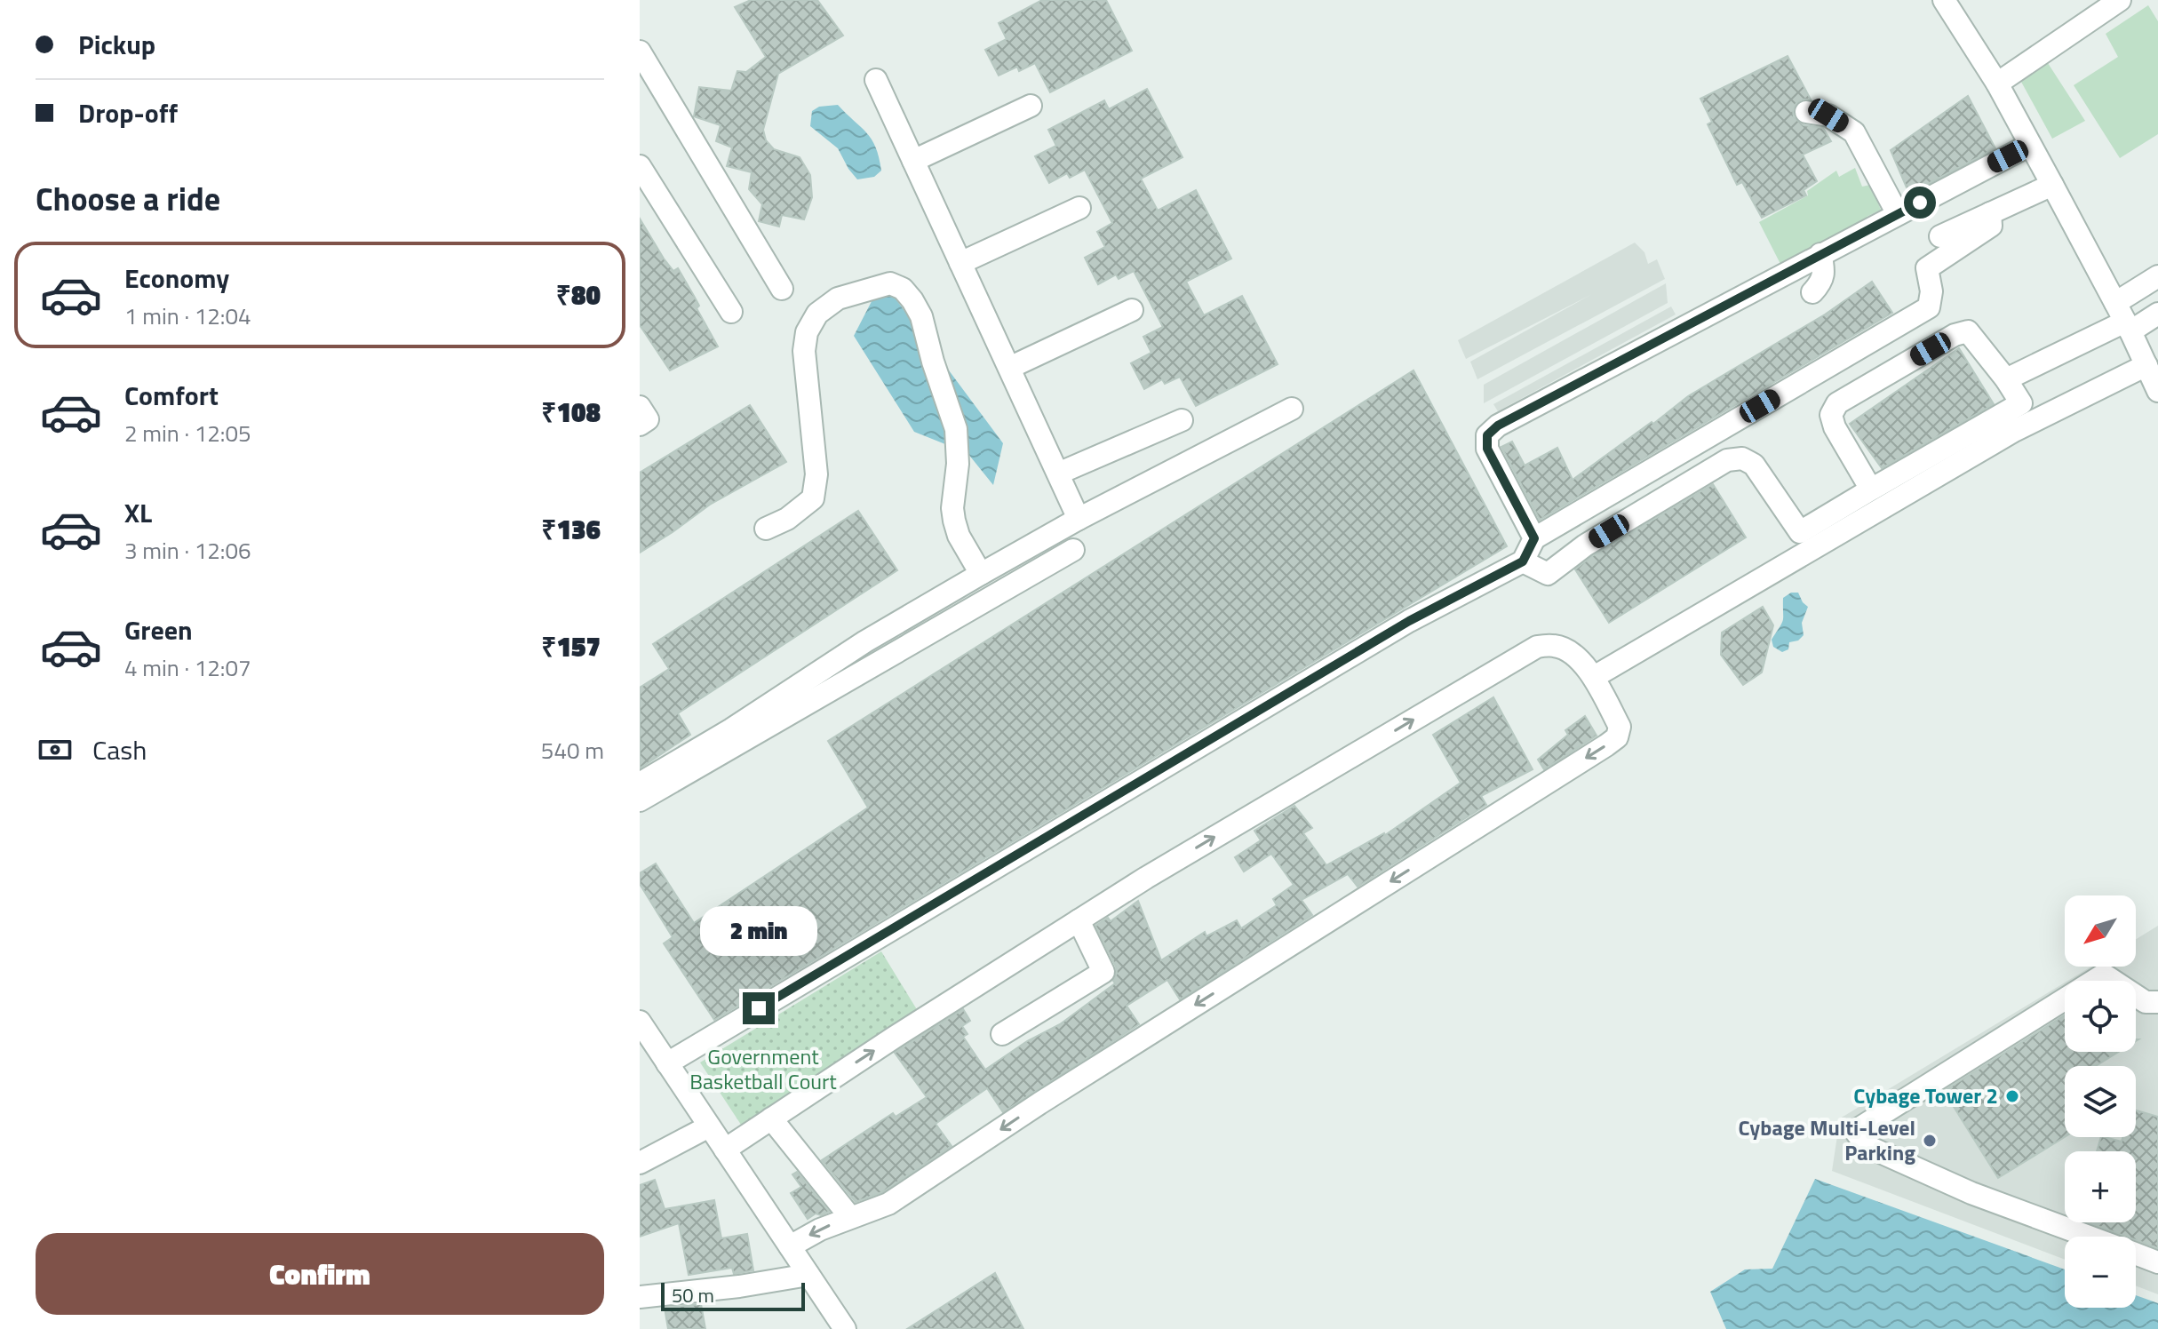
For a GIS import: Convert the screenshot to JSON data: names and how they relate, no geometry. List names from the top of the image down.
{
  "parks": ["Government Basketball Court"],
  "places": ["Cybage Tower 2", "Cybage Multi-Level Parking"],
  "scale_bar": "50 m",
  "north": "bottom left",
  "page": {
    "banner": ["Pickup", "Drop-off"],
    "heading": "Choose a ride",
    "list": [
      {
        "name": "Economy",
        "note": "1 min · 12:04",
        "value": "₹80"
      },
      {
        "name": "Comfort",
        "note": "2 min · 12:05",
        "value": "₹108"
      },
      {
        "name": "XL",
        "note": "3 min · 12:06",
        "value": "₹136"
      },
      {
        "name": "Green",
        "note": "4 min · 12:07",
        "value": "₹157"
      }
    ],
    "pay": ["Cash", "540 m"],
    "map_buttons": ["+", "−"],
    "bubble": "2 min",
    "buttons": "Confirm",
    "scale": "50 m"
  }
}
